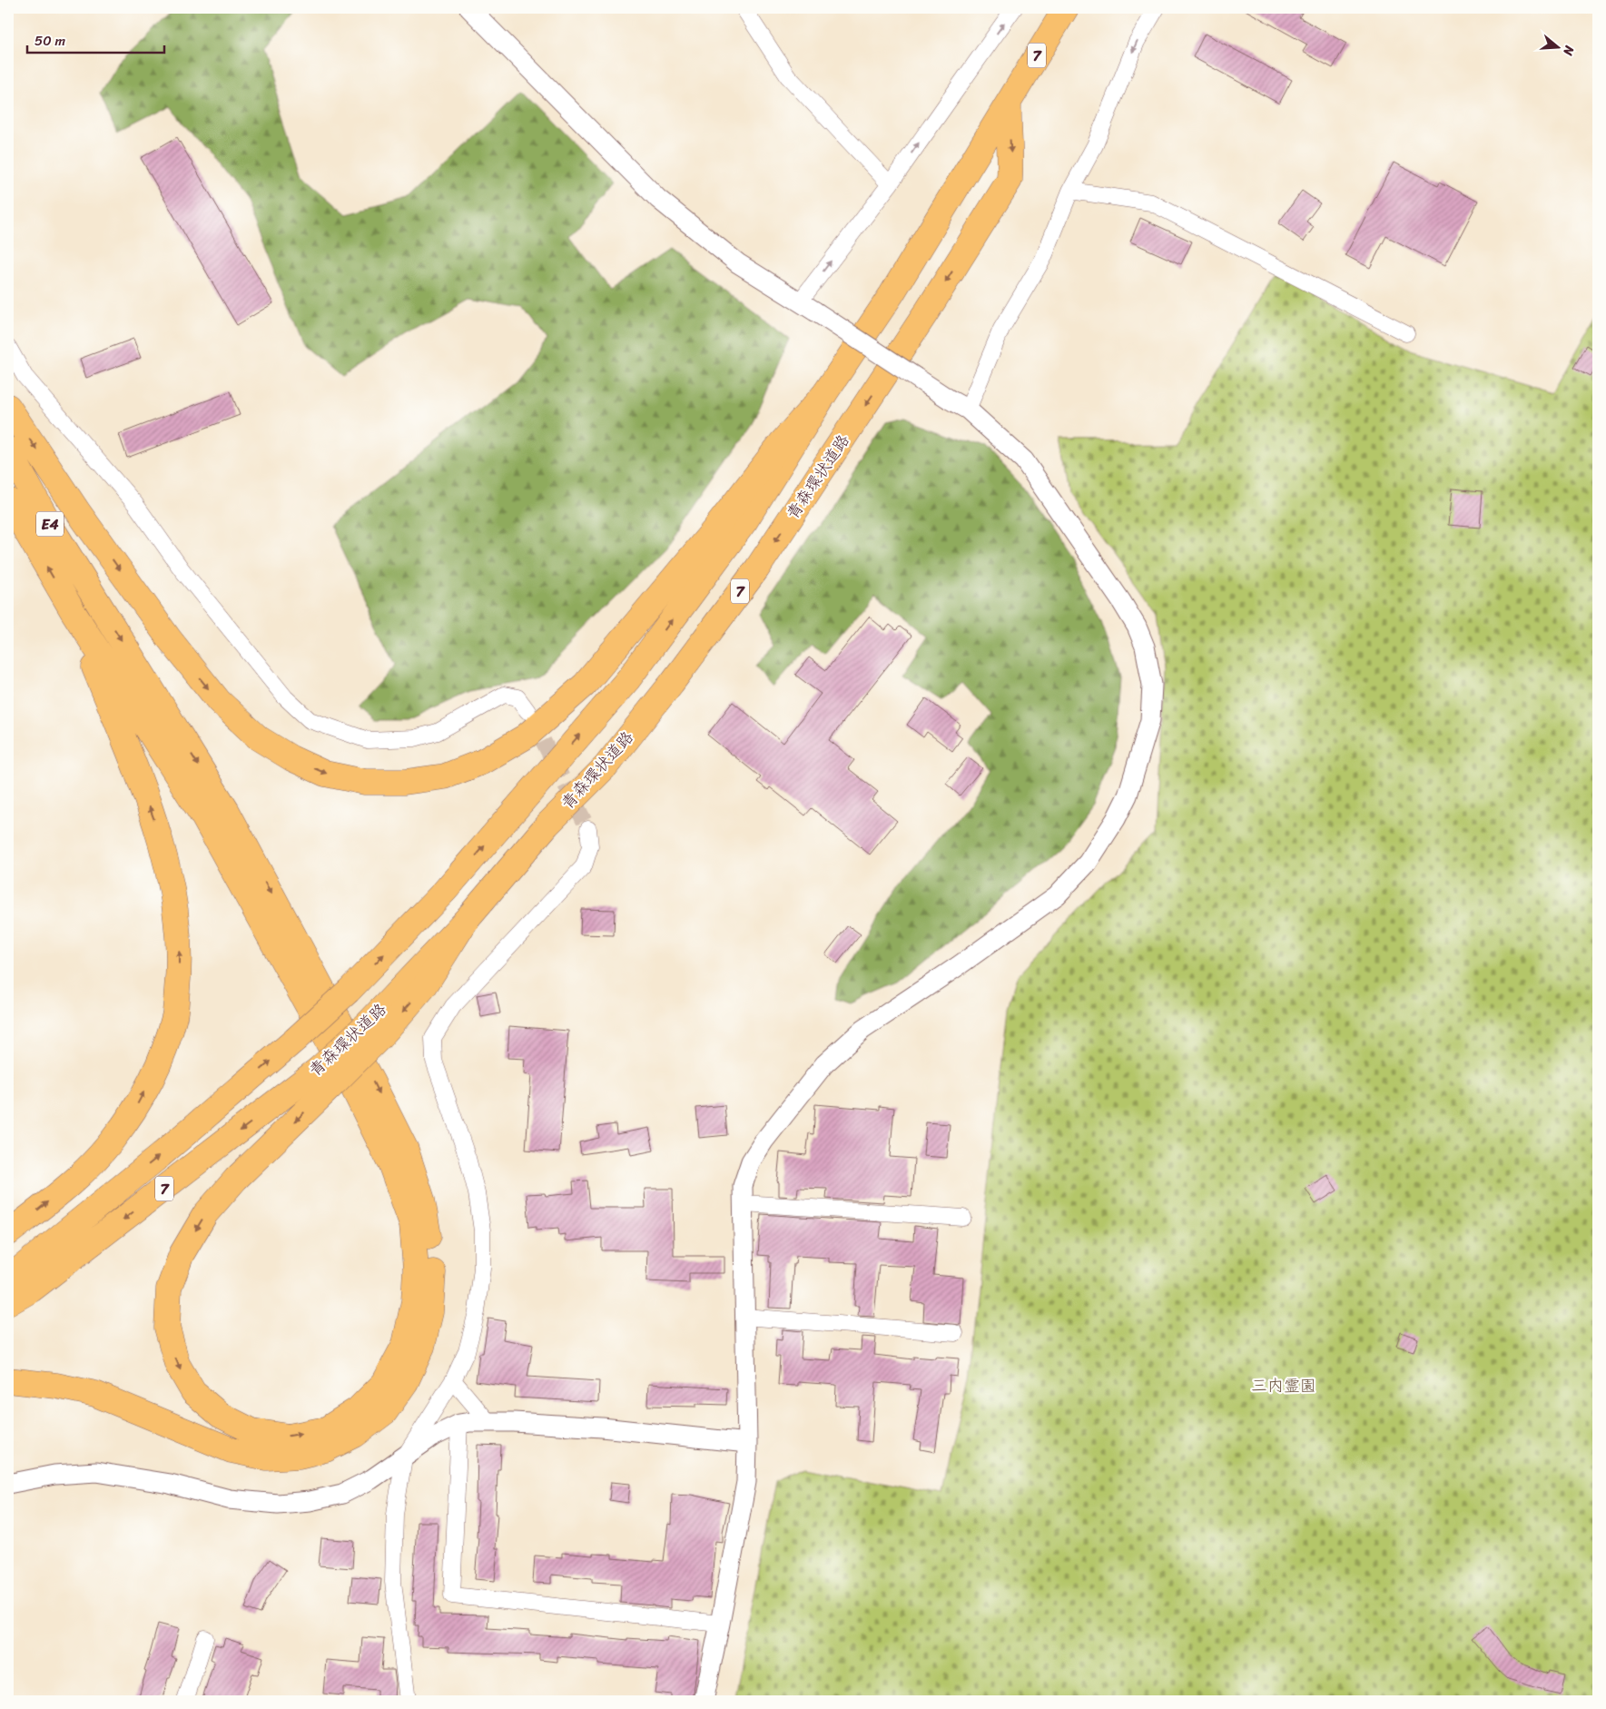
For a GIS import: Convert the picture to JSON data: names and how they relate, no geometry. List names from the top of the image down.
{
  "streets": {
    "highway": ["7", "青森環状道路", "E4"]
  },
  "crossings": [
    ["7", "青森環状道路"]
  ],
  "parks": ["三内霊園"],
  "scale_bar": "50 m",
  "north": "right"
}
